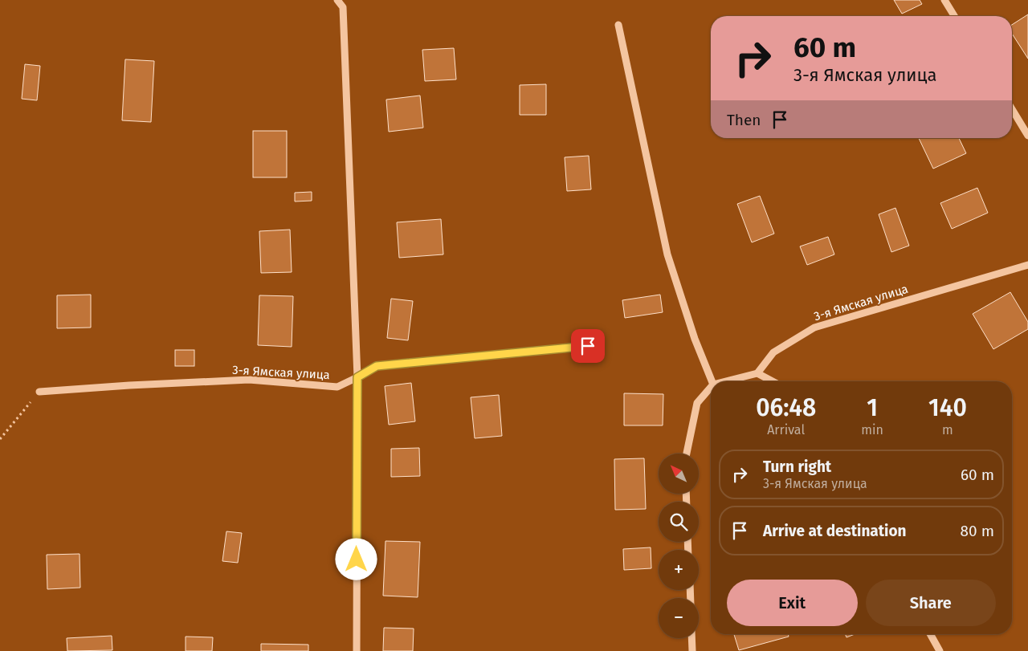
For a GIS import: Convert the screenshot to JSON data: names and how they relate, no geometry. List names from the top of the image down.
{
  "streets": {
    "street": ["3-я Ямская улица"]
  },
  "north": "top left",
  "page": {
    "turn": ["60 m", "3-я Ямская улица"],
    "then": "Then",
    "eta": [
      "06:48",
      "Arrival",
      "1",
      "min",
      "140",
      "m"
    ],
    "list": [
      {
        "name": "Turn right",
        "note": "3-я Ямская улица",
        "value": "60 m"
      },
      {
        "name": "Arrive at destination",
        "value": "80 m"
      }
    ],
    "map_buttons": ["+", "−"],
    "buttons": ["Exit", "Share"]
  }
}
